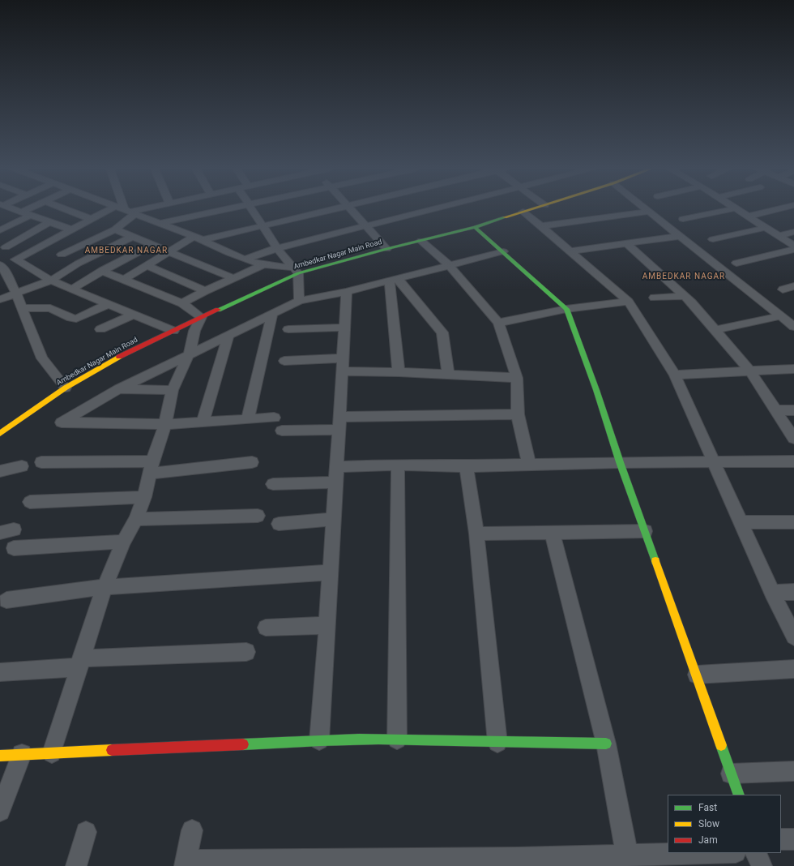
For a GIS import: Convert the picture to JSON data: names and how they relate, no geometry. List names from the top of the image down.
{
  "streets": {
    "street": ["Ambedkar Nagar Main Road"]
  },
  "districts": ["AMBEDKAR NAGAR", "AMBEDKAR NAGAR"],
  "legend": ["Fast", "Slow", "Jam"]
}
